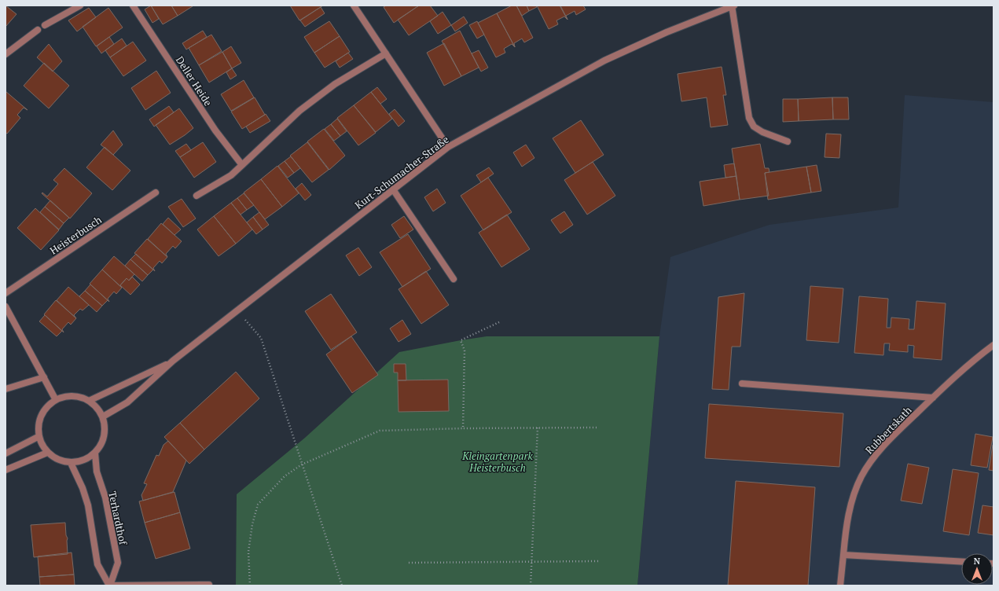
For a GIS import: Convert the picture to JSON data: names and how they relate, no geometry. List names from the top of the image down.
{
  "streets": {
    "street": [
      "Deller Heide",
      "Kurt-Schumacher-Straße",
      "Heisterbusch",
      "Rubbertskath",
      "Terhardthof"
    ]
  },
  "crossings": [
    ["Kurt-Schumacher-Straße", "Terhardthof"]
  ],
  "parks": ["Kleingartenpark Heisterbusch"],
  "north": "top"
}
